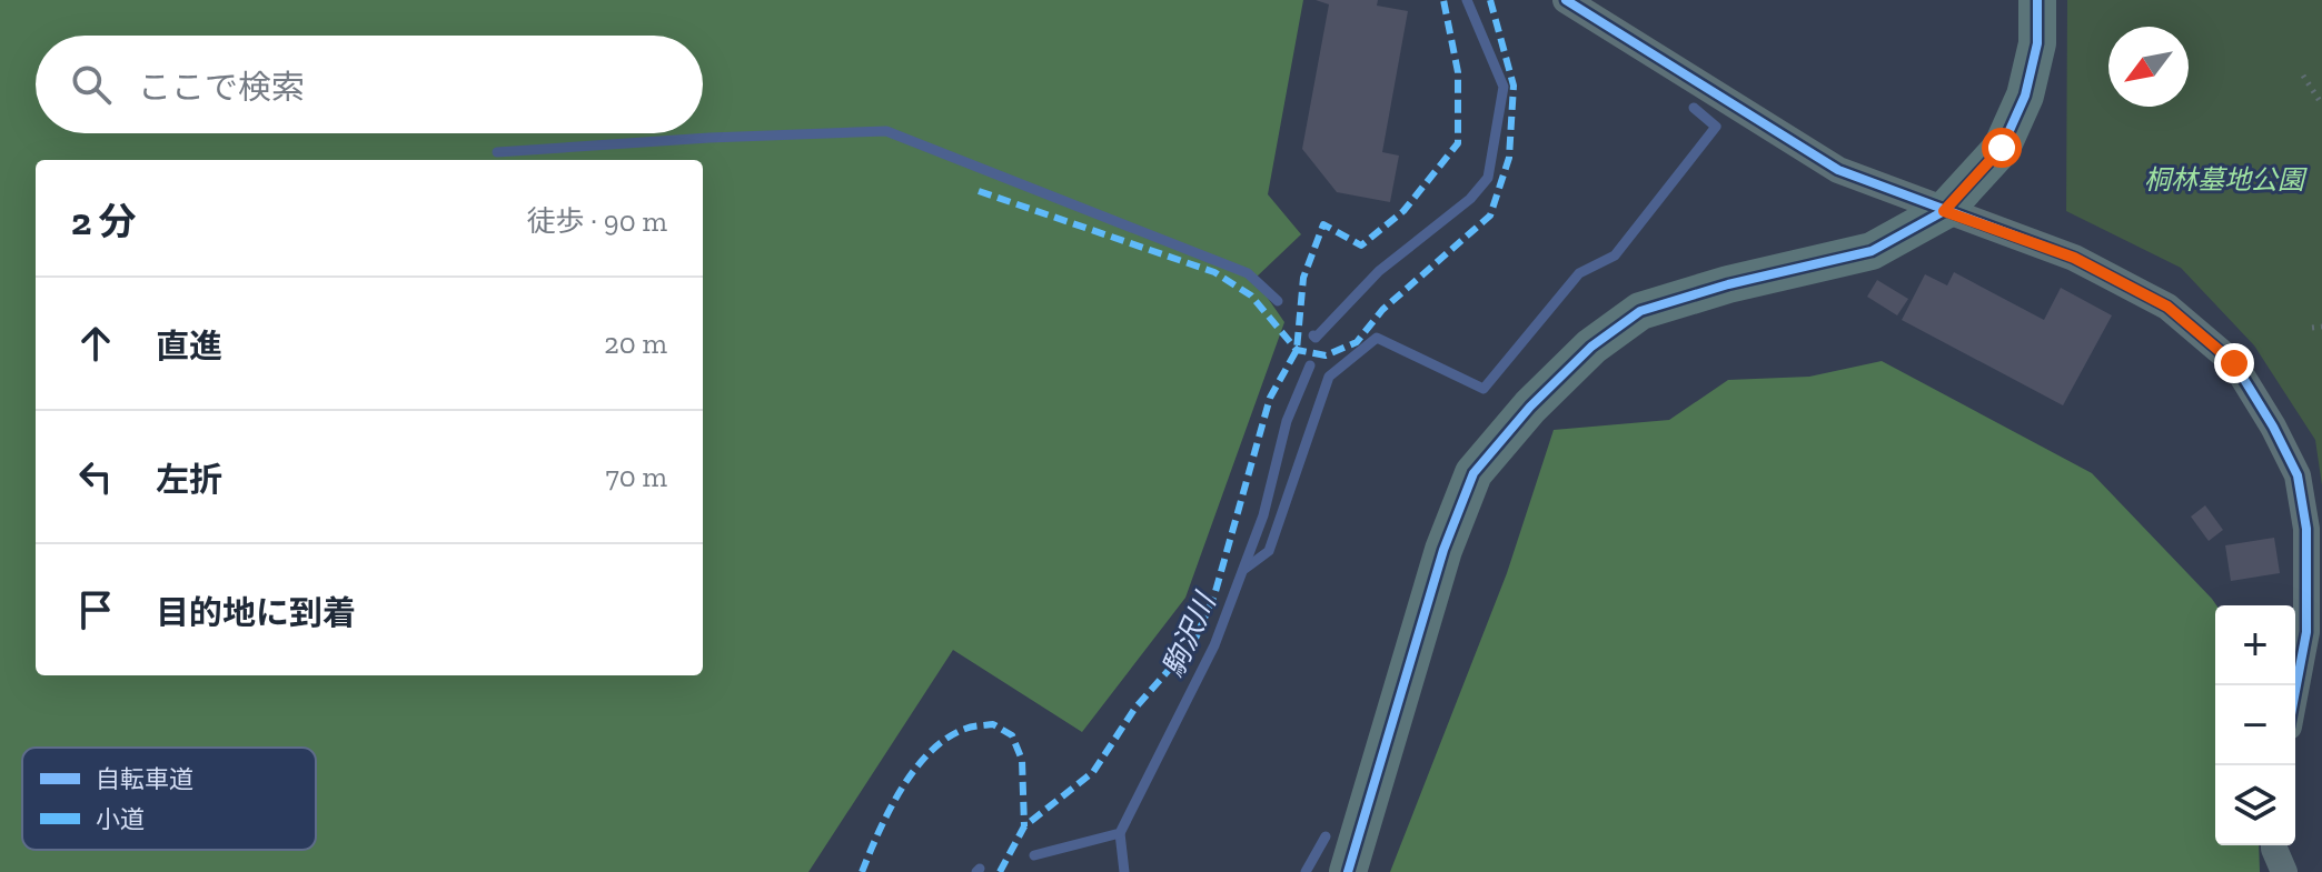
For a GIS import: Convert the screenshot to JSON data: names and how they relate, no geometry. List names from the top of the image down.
{
  "water": ["駒沢川"],
  "parks": ["桐林墓地公園"],
  "legend": ["自転車道", "小道"],
  "north": "bottom left",
  "page": {
    "search": "ここで検索",
    "heading": ["2 分", "徒歩 · 90 m"],
    "list": [
      ["直進", "20 m"],
      ["左折", "70 m"],
      "目的地に到着"
    ],
    "map_buttons": ["+", "−"]
  }
}
